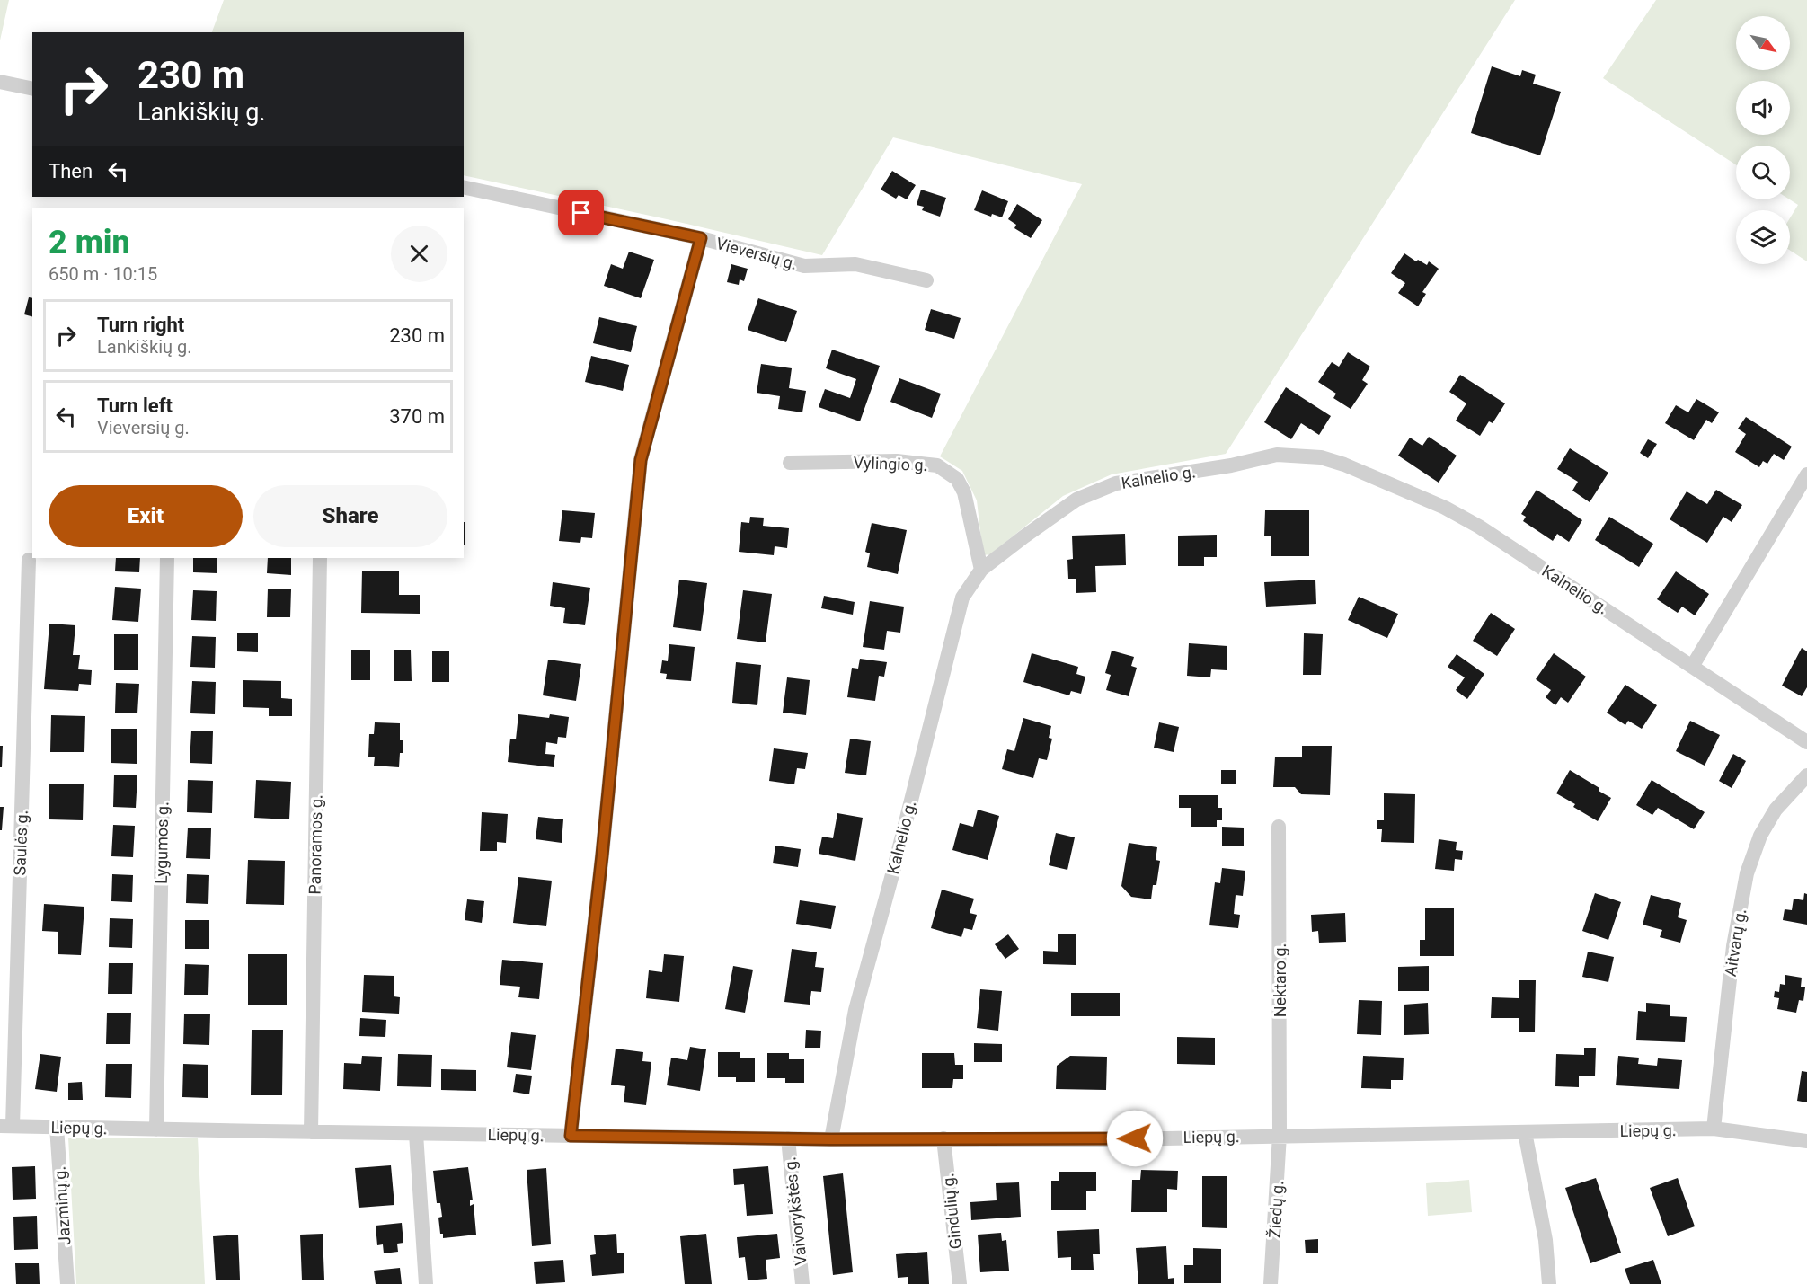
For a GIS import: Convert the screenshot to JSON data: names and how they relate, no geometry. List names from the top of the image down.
{
  "streets": {
    "street": [
      "Vieversių g.",
      "Vylingio g.",
      "Kalnelio g.",
      "Saulės g.",
      "Lygumos g.",
      "Panoramos g.",
      "Aitvarų g.",
      "Nektaro g.",
      "Liepų g.",
      "Jazminų g.",
      "Žiedų g.",
      "Vaivorykštės g.",
      "Gindulių g."
    ]
  },
  "crossings": [
    ["Vylingio g.", "Kalnelio g."],
    ["Kalnelio g.", "Liepų g."],
    ["Saulės g.", "Liepų g."],
    ["Lygumos g.", "Liepų g."],
    ["Panoramos g.", "Liepų g."],
    ["Aitvarų g.", "Liepų g."],
    ["Nektaro g.", "Liepų g."],
    ["Nektaro g.", "Žiedų g."],
    ["Liepų g.", "Jazminų g."],
    ["Liepų g.", "Žiedų g."],
    ["Liepų g.", "Vaivorykštės g."],
    ["Liepų g.", "Gindulių g."]
  ],
  "north": "bottom right",
  "page": {
    "turn": ["230 m", "Lankiškių g."],
    "then": "Then",
    "heading": ["2 min", "650 m · 10:15"],
    "list": [
      {
        "name": "Turn right",
        "note": "Lankiškių g.",
        "value": "230 m"
      },
      {
        "name": "Turn left",
        "note": "Vieversių g.",
        "value": "370 m"
      }
    ],
    "buttons": ["Exit", "Share"]
  }
}
